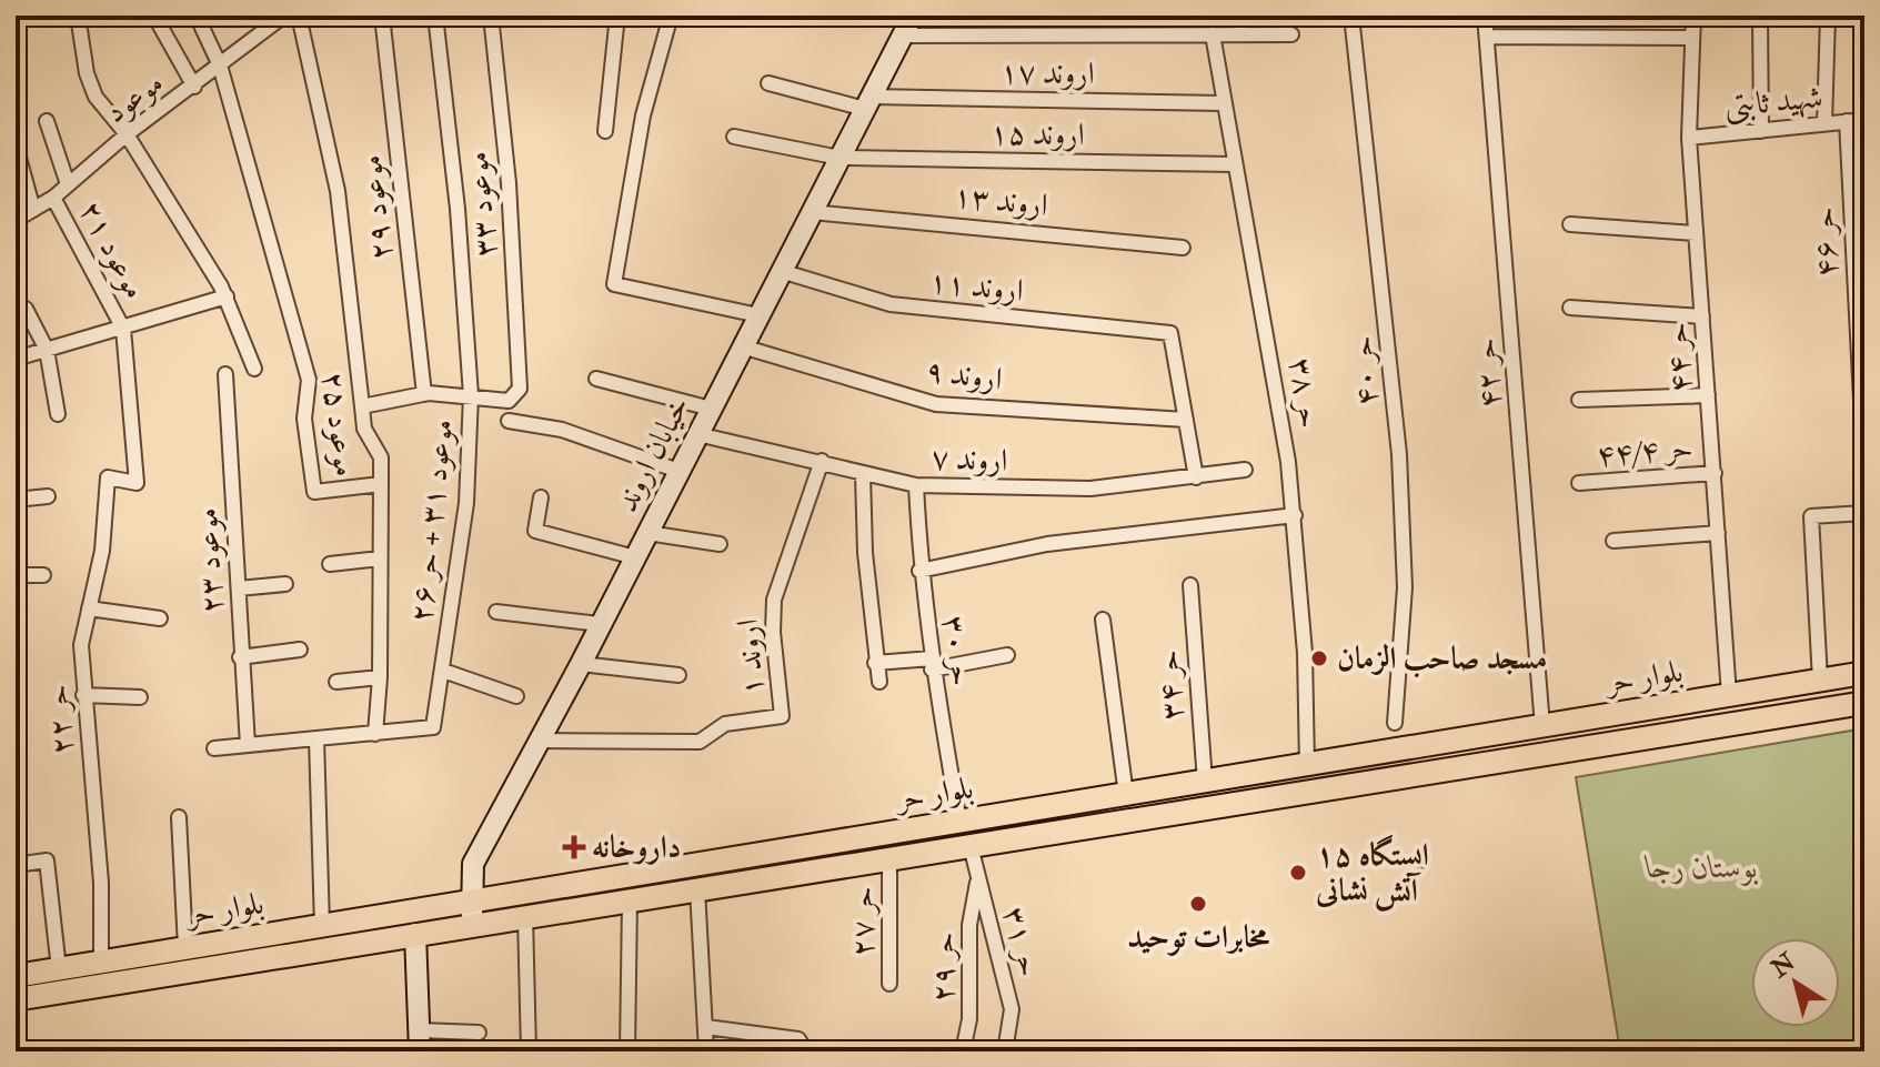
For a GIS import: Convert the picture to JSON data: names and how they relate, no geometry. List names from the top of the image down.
{
  "streets": {
    "main road": ["بلوار حر"],
    "street": [
      "اروند ۱۷",
      "موعود",
      "شهید ثابتی",
      "اروند ۱۵",
      "اروند ۱۳",
      "موعود ۳۳",
      "موعود ۲۹",
      "حر ۴۶",
      "موعود ۲۱",
      "اروند ۱۱",
      "حر ۴۴",
      "حر ۴۰",
      "حر ۴۲",
      "اروند ۹",
      "حر ۳۸",
      "موعود ۲۵",
      "حر ۴۴/۴",
      "خیابان اروند",
      "اروند ۷",
      "موعود ۳۱ + حر ۲۶",
      "موعود ۲۳",
      "حر ۳۰",
      "اروند ۱",
      "حر ۳۴",
      "حر ۲۲",
      "حر ۲۷",
      "حر ۳۱",
      "حر ۲۹"
    ]
  },
  "crossings": [
    ["اروند ۱۷", "حر ۳۸"],
    ["اروند ۱۷", "خیابان اروند"],
    ["موعود", "موعود ۲۱"],
    ["موعود", "موعود ۲۵"],
    ["شهید ثابتی", "حر ۴۶"],
    ["شهید ثابتی", "حر ۴۴"],
    ["اروند ۱۵", "حر ۳۸"],
    ["اروند ۱۵", "خیابان اروند"],
    ["اروند ۱۳", "خیابان اروند"],
    ["موعود ۳۳", "موعود ۲۵"],
    ["موعود ۲۹", "موعود ۲۵"],
    ["موعود ۲۱", "حر ۲۲"],
    ["اروند ۱۱", "اروند ۹"],
    ["اروند ۱۱", "خیابان اروند"],
    ["حر ۴۴", "حر ۴۴/۴"],
    ["حر ۴۴", "بلوار حر"],
    ["حر ۴۲", "بلوار حر"],
    ["اروند ۹", "خیابان اروند"],
    ["حر ۳۸", "بلوار حر"],
    ["موعود ۲۵", "موعود ۳۱ + حر ۲۶"],
    ["خیابان اروند", "اروند ۷"],
    ["خیابان اروند", "اروند ۱"],
    ["خیابان اروند", "بلوار حر"],
    ["اروند ۷", "حر ۳۰"],
    ["اروند ۷", "اروند ۱"],
    ["موعود ۳۱ + حر ۲۶", "موعود ۲۳"],
    ["حر ۳۰", "بلوار حر"],
    ["بلوار حر", "حر ۳۴"],
    ["بلوار حر", "حر ۲۲"],
    ["بلوار حر", "حر ۲۷"],
    ["بلوار حر", "حر ۳۱"],
    ["حر ۳۱", "حر ۲۹"]
  ],
  "parks": ["بوستان رجا"],
  "places": {
    "other": ["مسجد صاحب الزمان", "ایستگاه ۱۵ آتش نشانی", "مخابرات توحید"],
    "health": ["داروخانه"]
  },
  "north": "top left"
}
